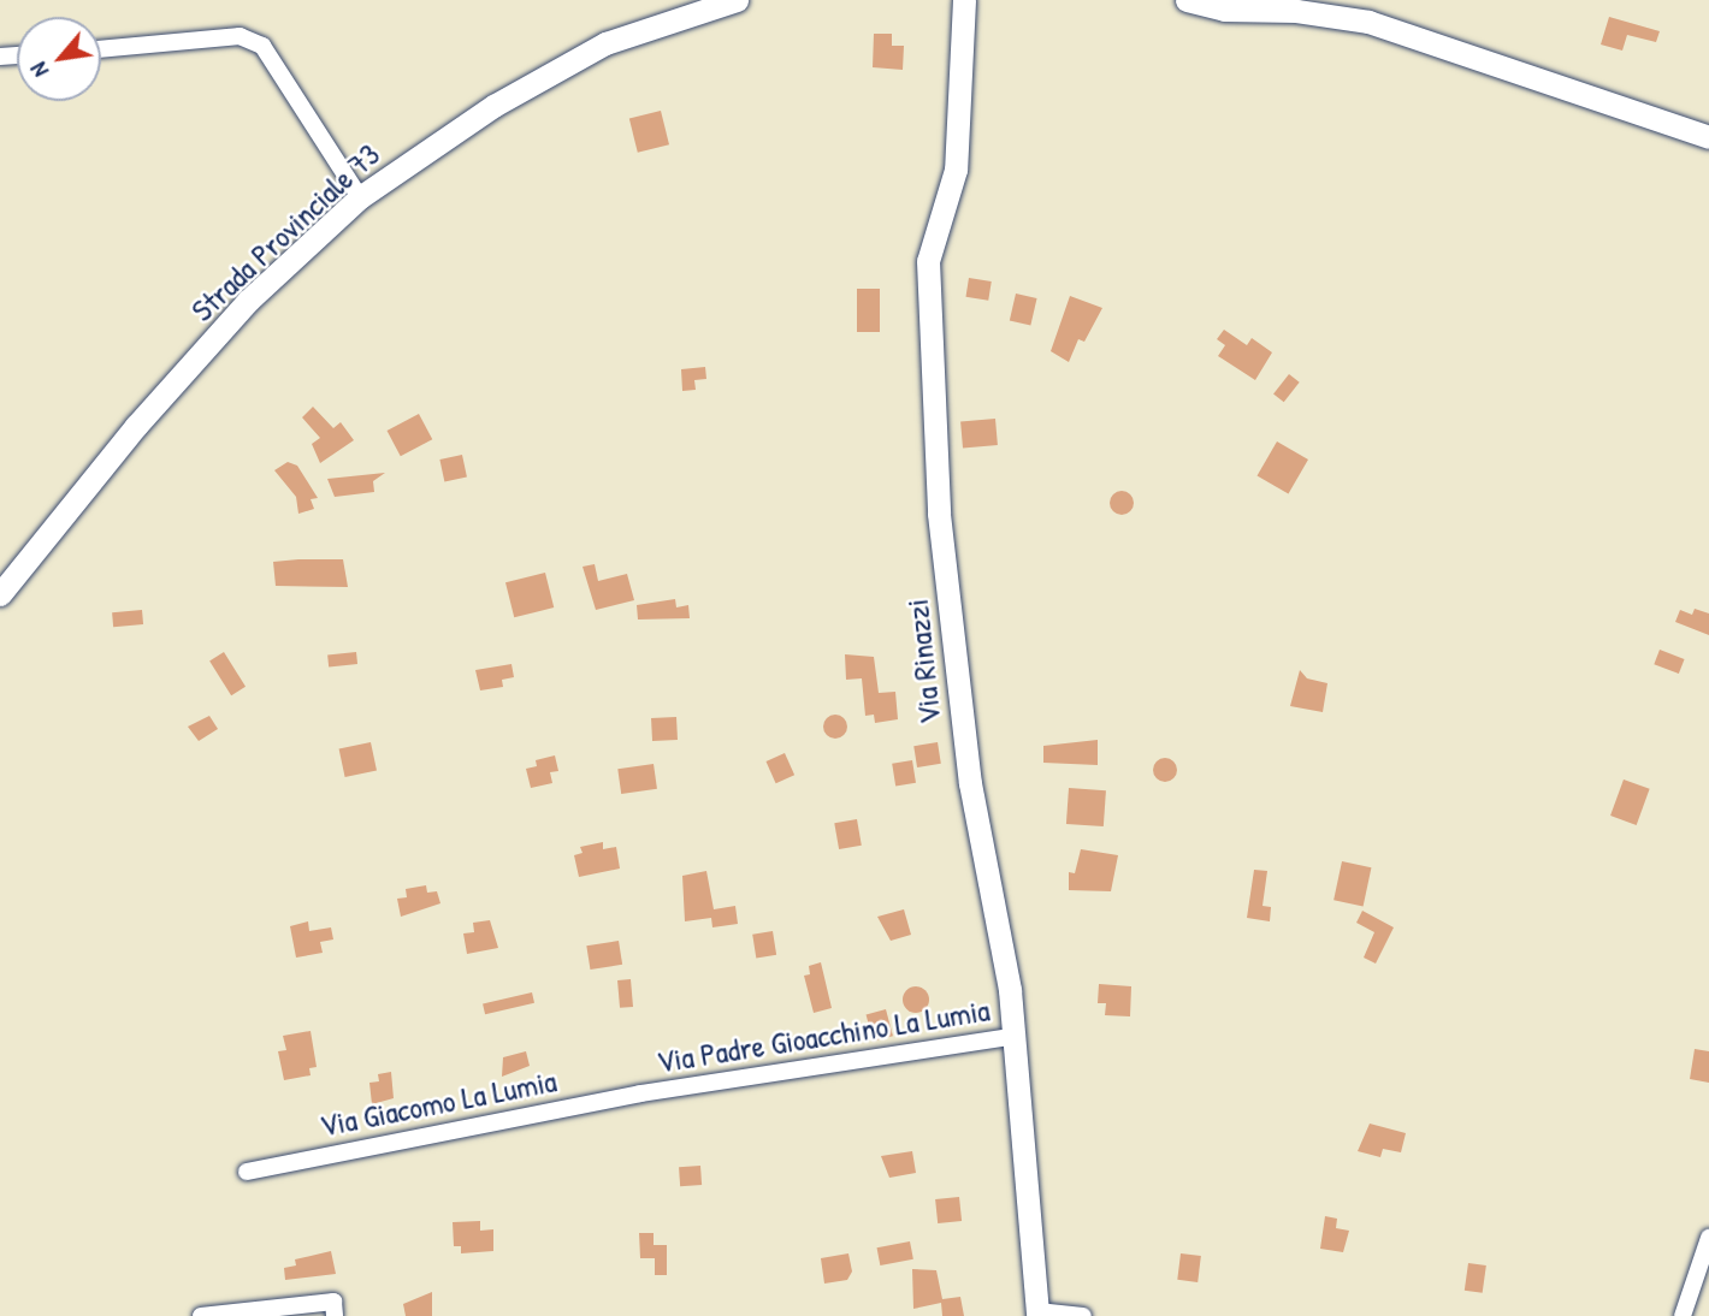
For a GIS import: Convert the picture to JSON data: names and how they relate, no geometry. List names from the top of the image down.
{
  "streets": {
    "street": [
      "Strada Provinciale 73",
      "Via Rinazzi",
      "Via Padre Gioacchino La Lumia",
      "Via Giacomo La Lumia"
    ]
  },
  "crossings": [
    ["Via Rinazzi", "Via Padre Gioacchino La Lumia"],
    ["Via Padre Gioacchino La Lumia", "Via Giacomo La Lumia"]
  ],
  "north": "bottom left"
}
